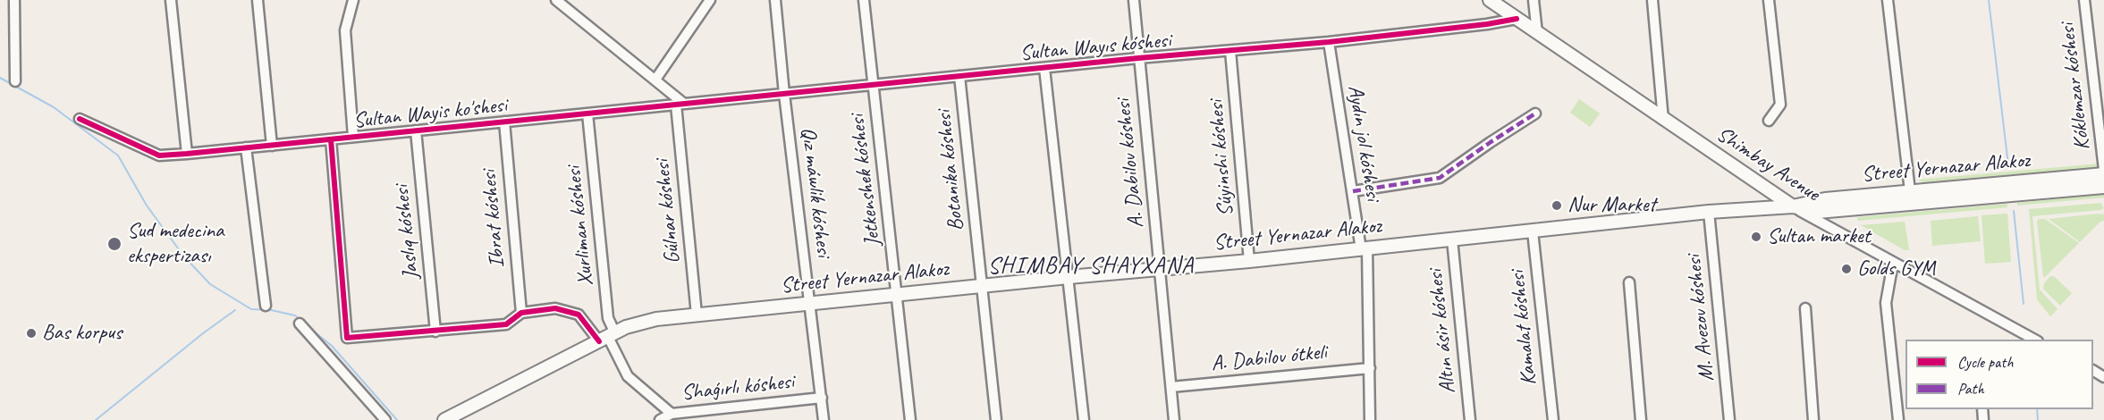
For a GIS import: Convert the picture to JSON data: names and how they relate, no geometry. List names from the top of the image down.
{
  "streets": {
    "main road": ["Shimbay Avenue", "Street Yernazar Alakoz"],
    "street": [
      "Sultan Wayıs kóshesi",
      "Kóklemzar kóshesi",
      "Sultan Wayis ko'shesi",
      "Aydın jol kóshesi",
      "Súyinshi kóshesi",
      "A. Dabilov kóshesi",
      "Botanika kóshesi",
      "Jetkenshek kóshesi",
      "Qız máwlik kóshesi",
      "Gúlnar kóshesi",
      "Ibrat kóshesi",
      "Xurliman kóshesi",
      "Jaslıq kóshesi",
      "M. Avezov kóshesi",
      "Kamalat kóshesi",
      "Altın ásir kóshesi",
      "A. Dabilov ótkeli",
      "Shaǵırlı kóshesi"
    ]
  },
  "crossings": [
    ["Sultan Wayıs kóshesi", "Sultan Wayis ko'shesi"],
    ["Sultan Wayıs kóshesi", "Aydın jol kóshesi"],
    ["Sultan Wayıs kóshesi", "Súyinshi kóshesi"],
    ["Sultan Wayıs kóshesi", "A. Dabilov kóshesi"],
    ["Sultan Wayıs kóshesi", "Shimbay Avenue"],
    ["Sultan Wayıs kóshesi", "Botanika kóshesi"],
    ["Sultan Wayıs kóshesi", "Jetkenshek kóshesi"],
    ["Sultan Wayıs kóshesi", "Qız máwlik kóshesi"],
    ["Sultan Wayıs kóshesi", "Gúlnar kóshesi"],
    ["Sultan Wayis ko'shesi", "Gúlnar kóshesi"],
    ["Sultan Wayis ko'shesi", "Ibrat kóshesi"],
    ["Sultan Wayis ko'shesi", "Xurliman kóshesi"],
    ["Sultan Wayis ko'shesi", "Jaslıq kóshesi"],
    ["Aydın jol kóshesi", "Street Yernazar Alakoz"],
    ["Aydın jol kóshesi", "A. Dabilov ótkeli"],
    ["Súyinshi kóshesi", "Street Yernazar Alakoz"],
    ["A. Dabilov kóshesi", "Street Yernazar Alakoz"],
    ["A. Dabilov kóshesi", "A. Dabilov ótkeli"],
    ["Shimbay Avenue", "Street Yernazar Alakoz"],
    ["Street Yernazar Alakoz", "Botanika kóshesi"],
    ["Street Yernazar Alakoz", "Jetkenshek kóshesi"],
    ["Street Yernazar Alakoz", "Qız máwlik kóshesi"],
    ["Street Yernazar Alakoz", "Gúlnar kóshesi"],
    ["Street Yernazar Alakoz", "Xurliman kóshesi"],
    ["Street Yernazar Alakoz", "M. Avezov kóshesi"],
    ["Street Yernazar Alakoz", "Kamalat kóshesi"],
    ["Street Yernazar Alakoz", "Altın ásir kóshesi"],
    ["Qız máwlik kóshesi", "Shaǵırlı kóshesi"]
  ],
  "districts": ["SHIMBAY SHAYXANA"],
  "places": [
    "Nur Market",
    "Sultan market",
    "Sud medecina ekspertizası",
    "Golds GYM",
    "Bas korpus"
  ],
  "legend": ["Cycle path", "Path"]
}
